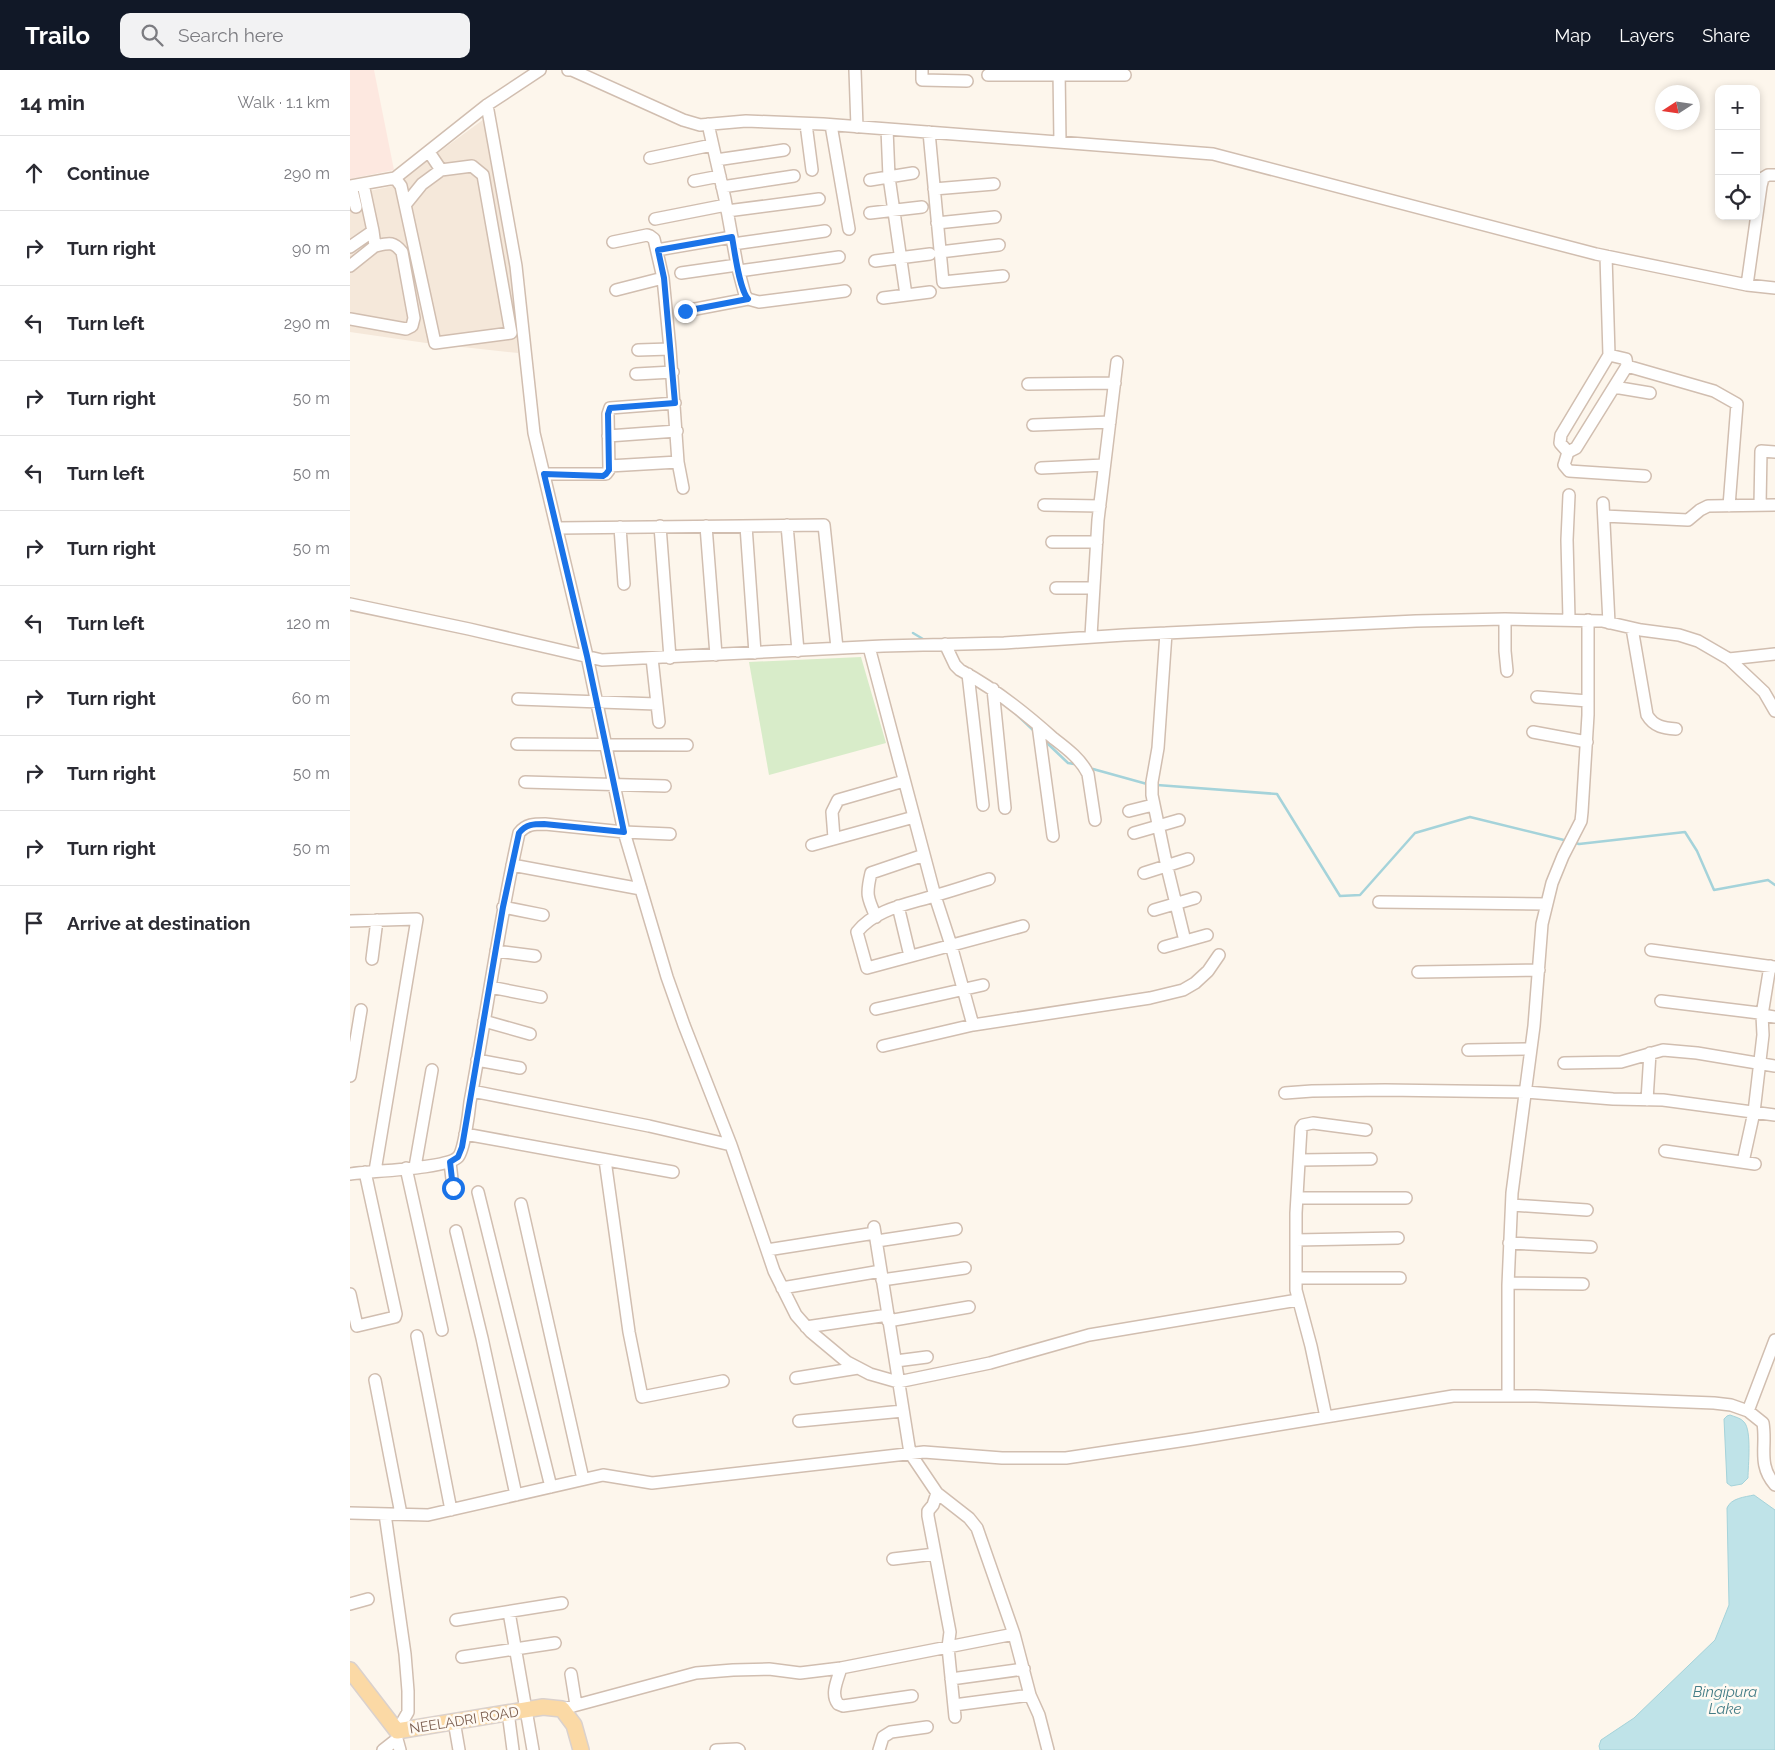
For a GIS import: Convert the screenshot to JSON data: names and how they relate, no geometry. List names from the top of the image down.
{
  "streets": {
    "main road": ["NEELADRI ROAD"]
  },
  "water": ["Bingipura Lake"],
  "north": "left",
  "page": {
    "header": "Trailo",
    "search": "Search here",
    "nav": ["Map", "Layers", "Share"],
    "heading": ["14 min", "Walk · 1.1 km"],
    "map_buttons": ["+", "−"],
    "list": [
      ["Continue", "290 m"],
      ["Turn right", "90 m"],
      ["Turn left", "290 m"],
      ["Turn right", "50 m"],
      ["Turn left", "50 m"],
      ["Turn right", "50 m"],
      ["Turn left", "120 m"],
      ["Turn right", "60 m"],
      ["Turn right", "50 m"],
      ["Turn right", "50 m"],
      "Arrive at destination"
    ]
  }
}
